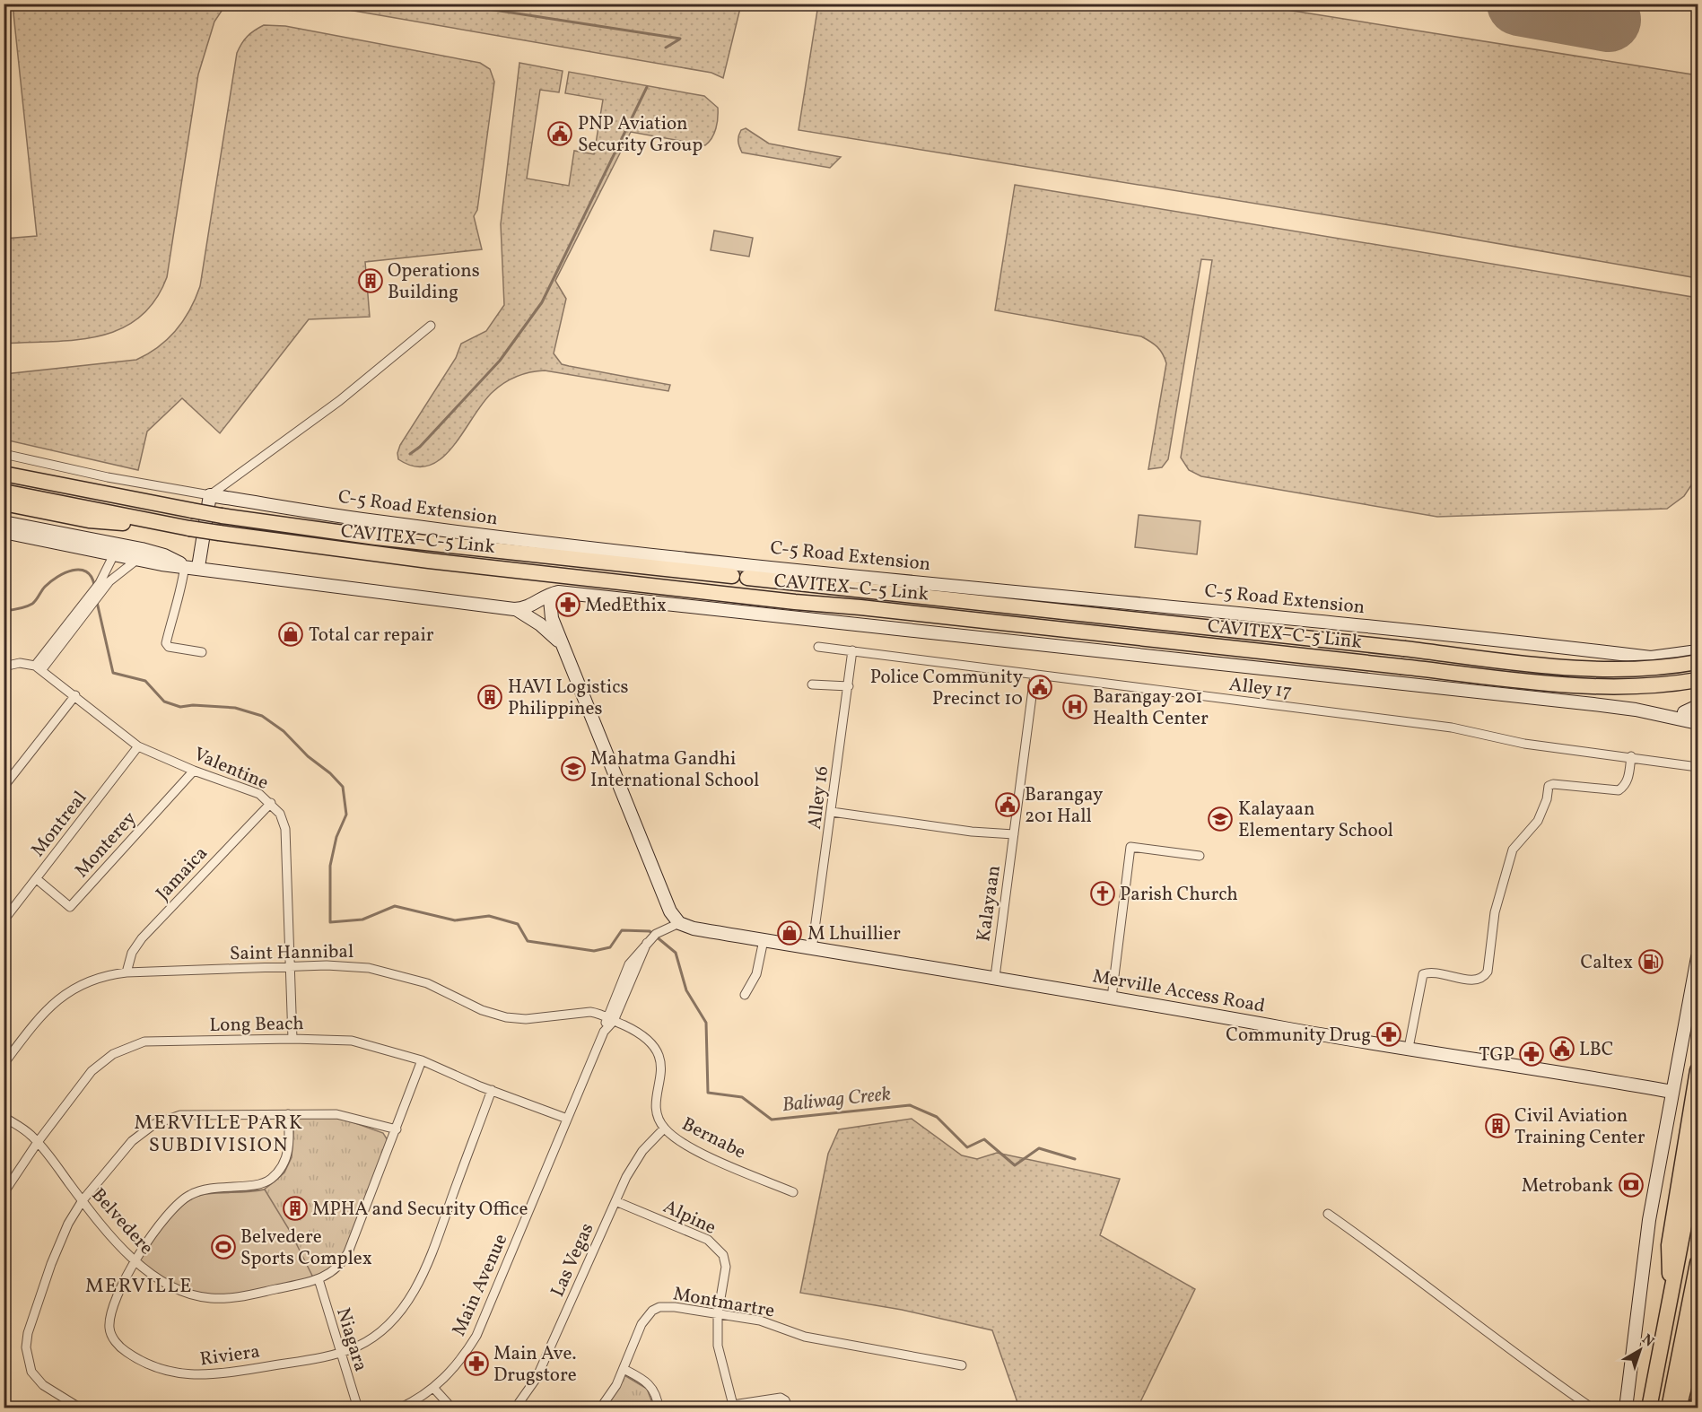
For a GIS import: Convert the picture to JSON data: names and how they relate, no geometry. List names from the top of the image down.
{
  "streets": {
    "highway": ["CAVITEX–C-5 Link"],
    "main road": ["C-5 Road Extension", "Merville Access Road"],
    "street": [
      "Alley 17",
      "Valentine",
      "Alley 16",
      "Montreal",
      "Monterey",
      "Jamaica",
      "Kalayaan",
      "Saint Hannibal",
      "Long Beach",
      "Bernabe",
      "Alpine",
      "Belvedere",
      "Las Vegas",
      "Main Avenue",
      "Montmartre",
      "Niagara",
      "Riviera"
    ]
  },
  "crossings": [
    ["Alley 17", "Alley 16"],
    ["Alley 17", "Kalayaan"],
    ["Valentine", "Montreal"],
    ["Valentine", "Monterey"],
    ["Valentine", "Jamaica"],
    ["Valentine", "Saint Hannibal"],
    ["Valentine", "Long Beach"],
    ["Alley 16", "Merville Access Road"],
    ["Montreal", "Monterey"],
    ["Jamaica", "Saint Hannibal"],
    ["Kalayaan", "Merville Access Road"],
    ["Saint Hannibal", "Bernabe"],
    ["Saint Hannibal", "Main Avenue"],
    ["Merville Access Road", "Main Avenue"],
    ["Long Beach", "Belvedere"],
    ["Long Beach", "Main Avenue"],
    ["Long Beach", "Riviera"],
    ["Bernabe", "Las Vegas"],
    ["Bernabe", "Main Avenue"],
    ["Alpine", "Las Vegas"],
    ["Alpine", "Montmartre"],
    ["Belvedere", "Niagara"],
    ["Belvedere", "Riviera"],
    ["Niagara", "Riviera"]
  ],
  "districts": ["MERVILLE PARK SUBDIVISION", "MERVILLE"],
  "water": ["Baliwag Creek"],
  "places": {
    "public building": [
      "PNP Aviation Security Group",
      "Police Community Precinct 10",
      "Barangay 201 Hall",
      "LBC"
    ],
    "building": [
      "Operations Building",
      "HAVI Logistics Philippines",
      "Civil Aviation Training Center",
      "MPHA and Security Office"
    ],
    "pharmacy": [
      "MedEthix",
      "Community Drug",
      "TGP",
      "Main Ave. Drugstore"
    ],
    "shop": ["Total car repair", "M Lhuillier"],
    "hospital": ["Barangay 201 Health Center"],
    "school or university": ["Mahatma Gandhi International School", "Kalayaan Elementary School"],
    "church": ["Parish Church"],
    "fuel station": ["Caltex"],
    "bank": ["Metrobank"],
    "sports": ["Belvedere Sports Complex"]
  },
  "north": "top right"
}
